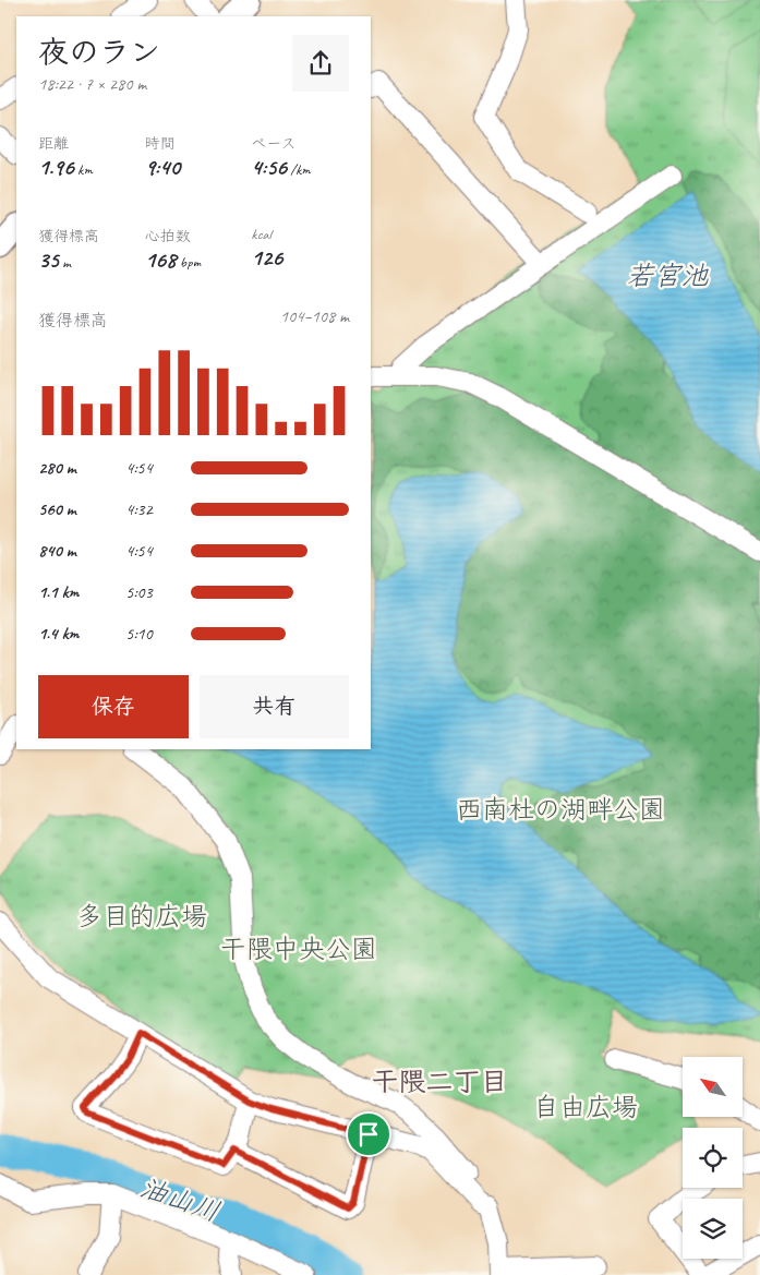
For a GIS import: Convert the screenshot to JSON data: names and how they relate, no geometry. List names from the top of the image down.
{
  "districts": ["干隈二丁目"],
  "water": ["若宮池", "油山川"],
  "parks": [
    "西南杜の湖畔公園",
    "多目的広場",
    "干隈中央公園",
    "自由広場"
  ],
  "north": "top left",
  "page": {
    "heading": ["夜のラン", "18:22 · 7 × 280 m"],
    "stats": [
      ["距離", "1.96 km"],
      ["時間", "9:40"],
      ["ペース", "4:56 /km"],
      ["獲得標高", "35 m"],
      ["心拍数", "168 bpm"],
      ["kcal", "126"]
    ],
    "chart": ["獲得標高", "104–108 m"],
    "list": [
      {
        "name": "280 m",
        "note": "4:54"
      },
      {
        "name": "560 m",
        "note": "4:32"
      },
      {
        "name": "840 m",
        "note": "4:54"
      },
      {
        "name": "1.1 km",
        "note": "5:03"
      },
      {
        "name": "1.4 km",
        "note": "5:10"
      }
    ],
    "buttons": ["保存", "共有"]
  }
}
